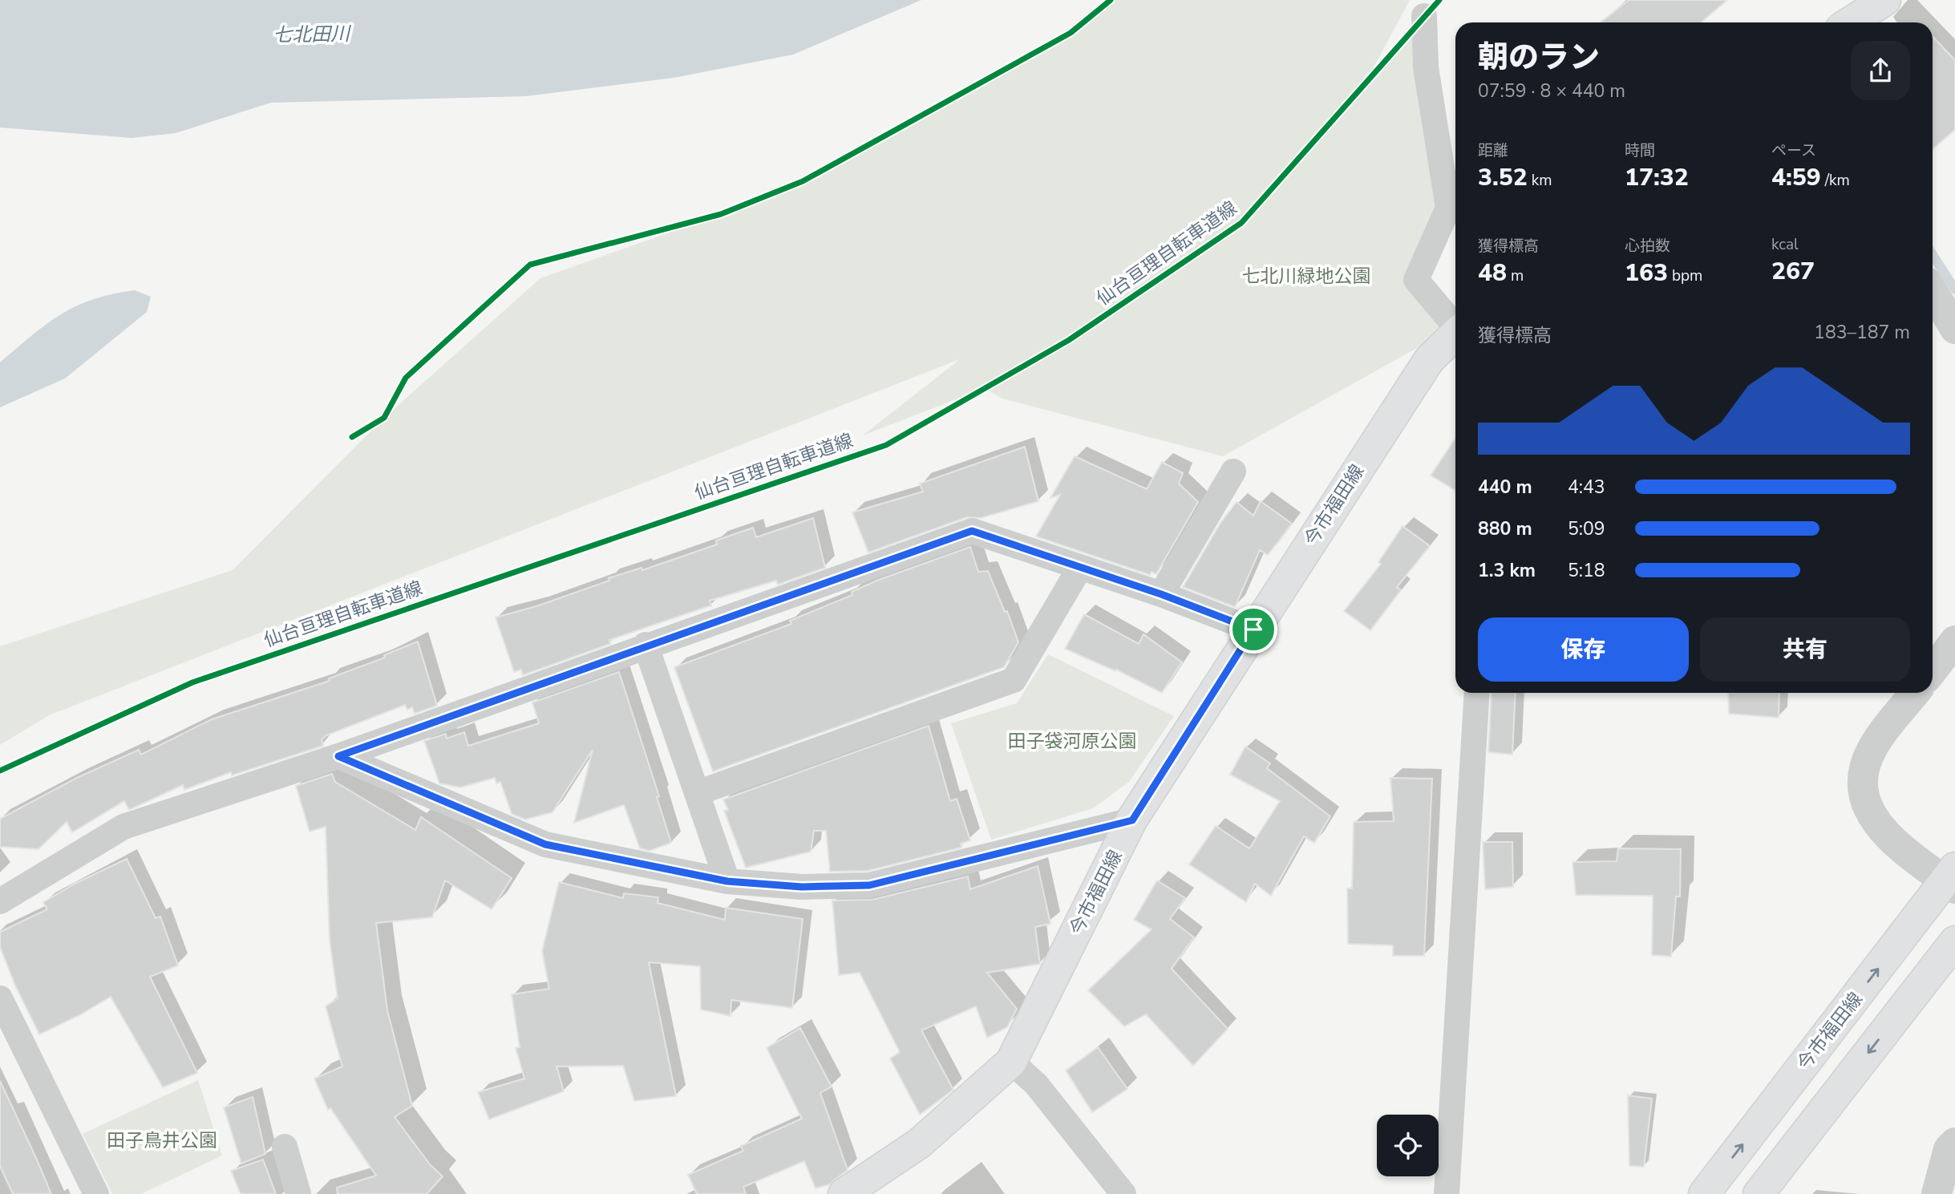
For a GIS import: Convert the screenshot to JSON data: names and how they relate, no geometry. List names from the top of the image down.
{
  "streets": {
    "main road": ["今市福田線"],
    "cycle path": ["仙台亘理自転車道線"]
  },
  "water": ["七北田川"],
  "parks": ["七北川緑地公園", "田子袋河原公園", "田子鳥井公園"],
  "page": {
    "heading": ["朝のラン", "07:59 · 8 × 440 m"],
    "stats": [
      ["距離", "3.52 km"],
      ["時間", "17:32"],
      ["ペース", "4:59 /km"],
      ["獲得標高", "48 m"],
      ["心拍数", "163 bpm"],
      ["kcal", "267"]
    ],
    "chart": ["獲得標高", "183–187 m"],
    "list": [
      {
        "name": "440 m",
        "note": "4:43"
      },
      {
        "name": "880 m",
        "note": "5:09"
      },
      {
        "name": "1.3 km",
        "note": "5:18"
      }
    ],
    "buttons": ["保存", "共有"]
  }
}
